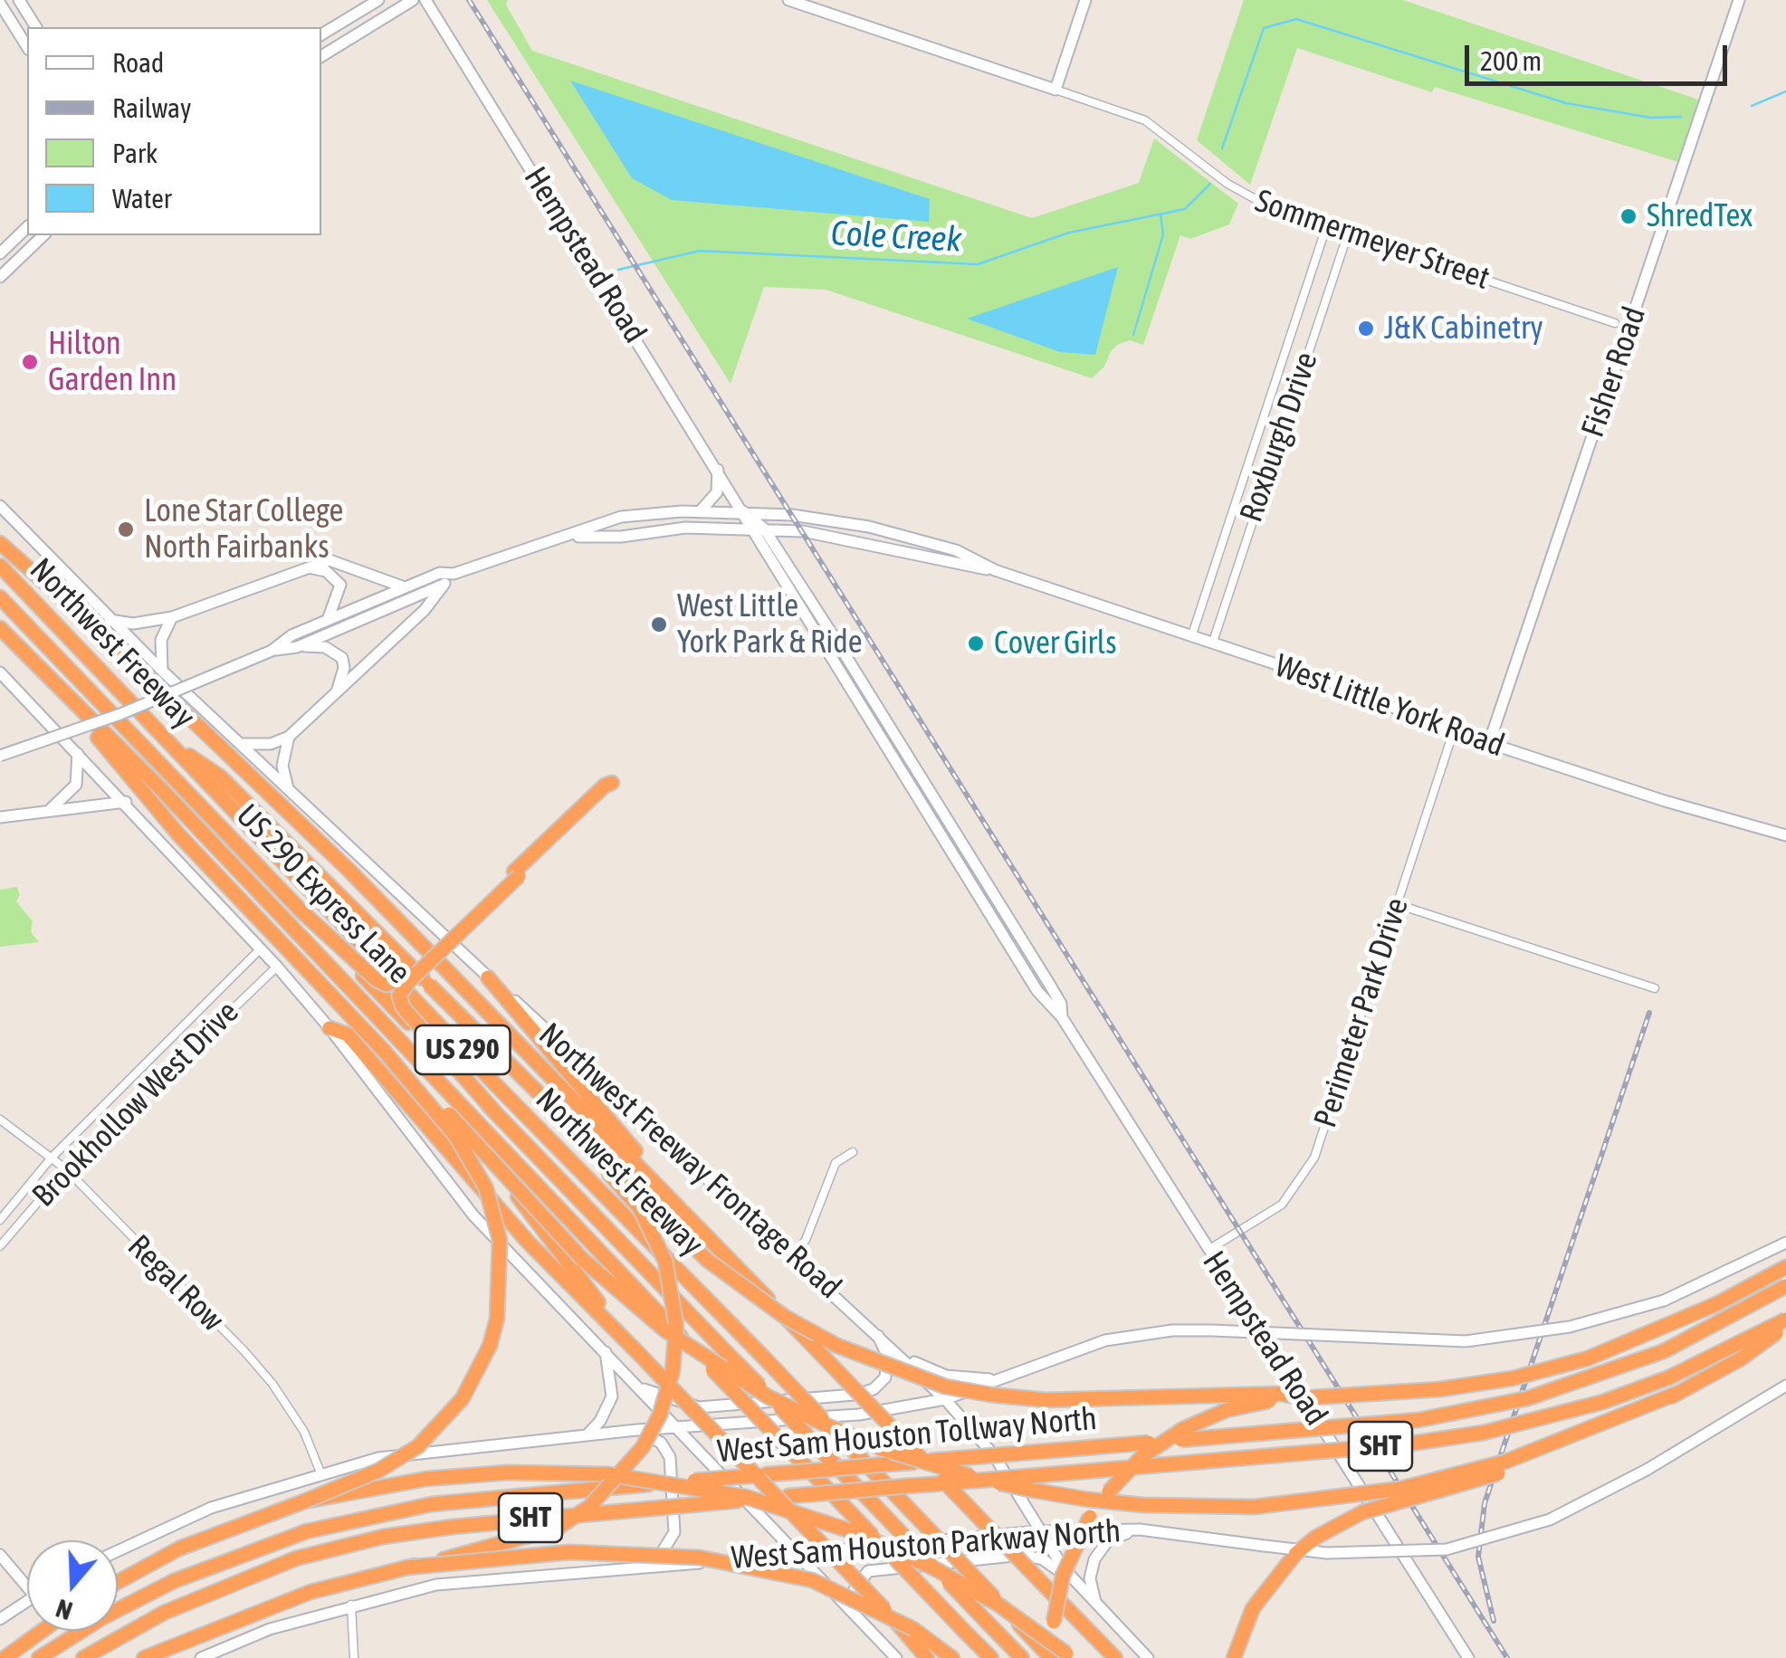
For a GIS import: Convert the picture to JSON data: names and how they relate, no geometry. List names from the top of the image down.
{
  "streets": {
    "highway": [
      "Northwest Freeway",
      "US 290 Express Lane",
      "US 290",
      "West Sam Houston Tollway North",
      "SHT"
    ],
    "main road": [
      "Sommermeyer Street",
      "Hempstead Road",
      "Fisher Road",
      "West Little York Road",
      "Northwest Freeway Frontage Road",
      "West Sam Houston Parkway North"
    ],
    "street": [
      "Roxburgh Drive",
      "Perimeter Park Drive",
      "Brookhollow West Drive",
      "Regal Row"
    ]
  },
  "crossings": [
    ["Sommermeyer Street", "Roxburgh Drive"],
    ["Hempstead Road", "West Little York Road"],
    ["Hempstead Road", "Perimeter Park Drive"],
    ["Fisher Road", "West Little York Road"],
    ["Roxburgh Drive", "West Little York Road"],
    ["West Little York Road", "Perimeter Park Drive"],
    ["Brookhollow West Drive", "Regal Row"],
    ["Northwest Freeway Frontage Road", "West Sam Houston Parkway North"]
  ],
  "water": ["Cole Creek"],
  "places": [
    "ShredTex",
    "J&K Cabinetry",
    "Hilton Garden Inn",
    "Lone Star College North Fairbanks",
    "West Little York Park & Ride",
    "Cover Girls"
  ],
  "legend": [
    "Road",
    "Railway",
    "Park",
    "Water"
  ],
  "scale_bar": "200 m",
  "north": "bottom"
}
